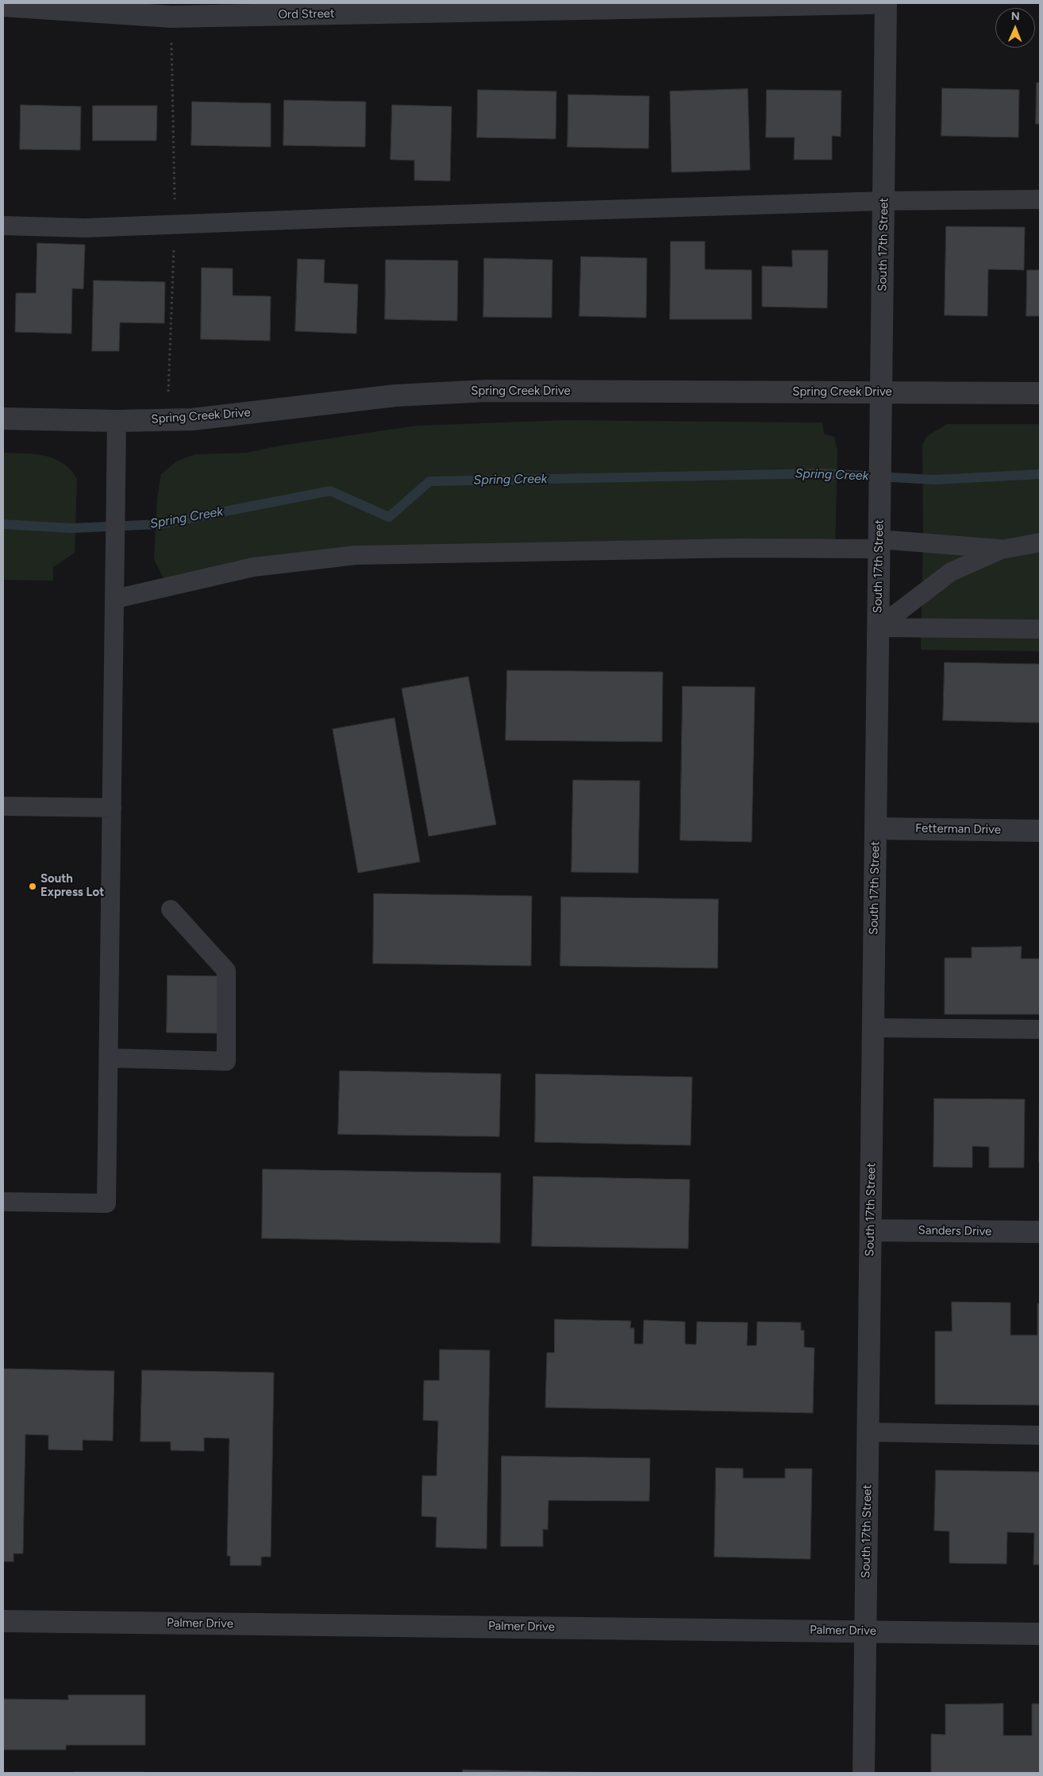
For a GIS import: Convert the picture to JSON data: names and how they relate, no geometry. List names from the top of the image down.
{
  "streets": {
    "street": [
      "Ord Street",
      "South 17th Street",
      "Spring Creek Drive",
      "Fetterman Drive",
      "Sanders Drive",
      "Palmer Drive"
    ]
  },
  "crossings": [
    ["South 17th Street", "Spring Creek Drive"],
    ["South 17th Street", "Fetterman Drive"],
    ["South 17th Street", "Sanders Drive"],
    ["South 17th Street", "Palmer Drive"]
  ],
  "water": ["Spring Creek"],
  "places": ["South Express Lot"],
  "north": "top"
}
